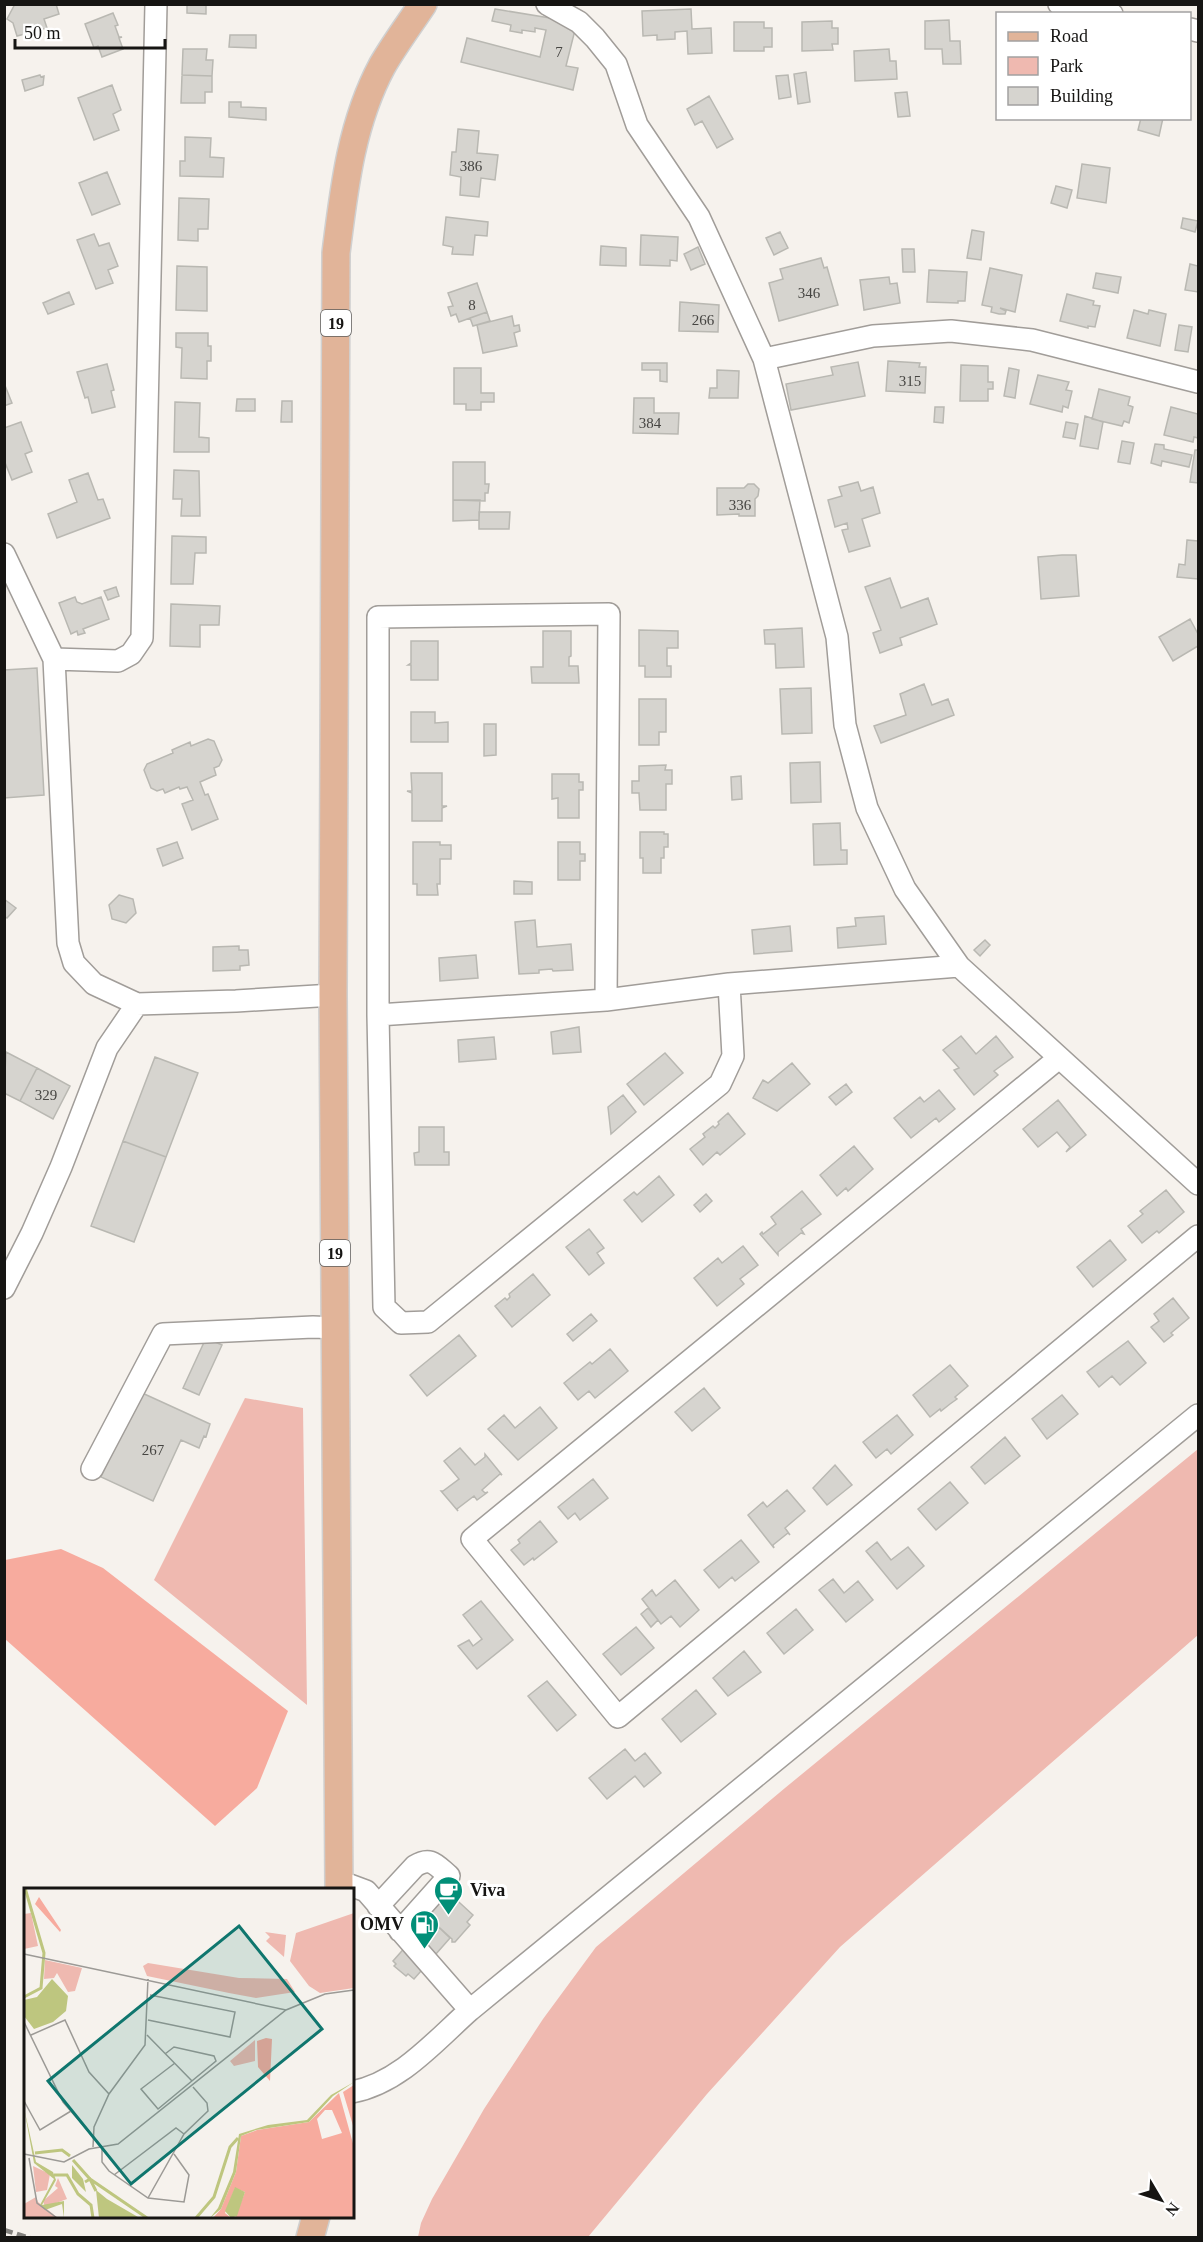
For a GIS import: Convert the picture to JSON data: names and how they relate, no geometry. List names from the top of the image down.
{
  "streets": {
    "main road": ["19"]
  },
  "places": {
    "cafe": ["Viva"],
    "fuel station": ["OMV"]
  },
  "house_numbers": [
    "7",
    "386",
    "346",
    "8",
    "266",
    "315",
    "384",
    "336",
    "329",
    "267"
  ],
  "legend": ["Road", "Park", "Building"],
  "scale_bar": "50 m",
  "north": "bottom right"
}
